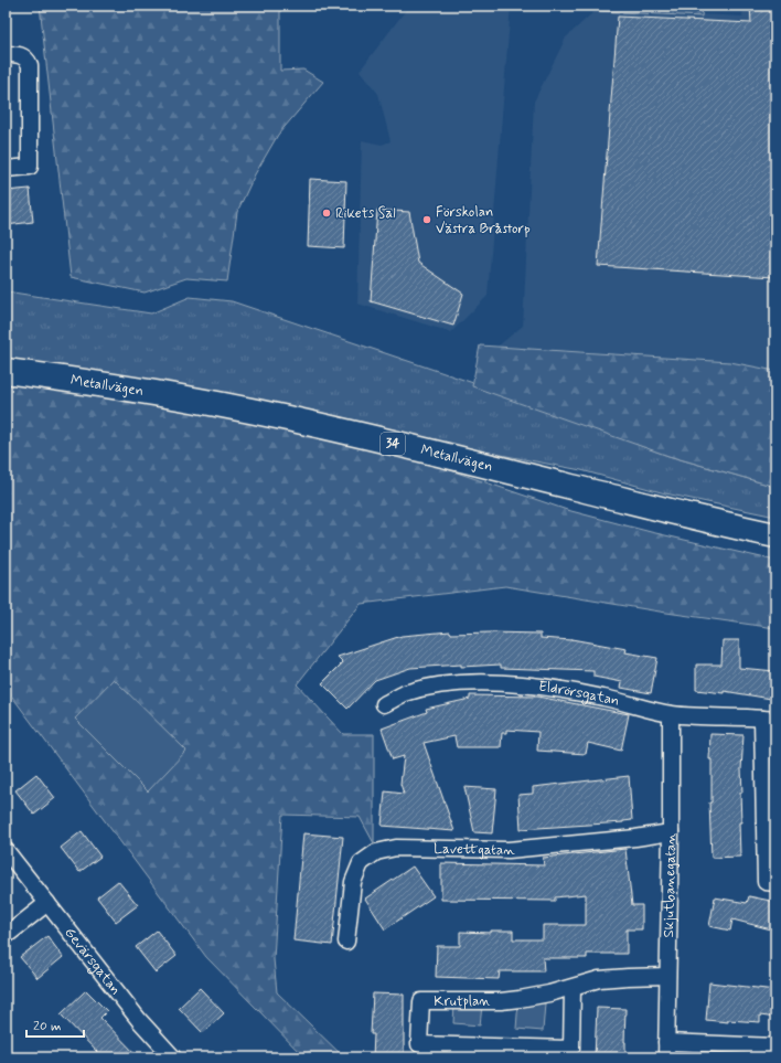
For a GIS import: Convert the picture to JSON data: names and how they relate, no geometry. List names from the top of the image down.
{
  "streets": {
    "main road": ["Metallvägen", "34"],
    "street": [
      "Eldrörsgatan",
      "Lavettgatan",
      "Skjutbanegatan",
      "Gevärsgatan",
      "Krutplan"
    ]
  },
  "crossings": [
    ["Eldrörsgatan", "Skjutbanegatan"],
    ["Lavettgatan", "Skjutbanegatan"],
    ["Skjutbanegatan", "Krutplan"]
  ],
  "places": ["Rikets Sal", "Förskolan Västra Bråstorp"],
  "scale_bar": "20 m"
}
